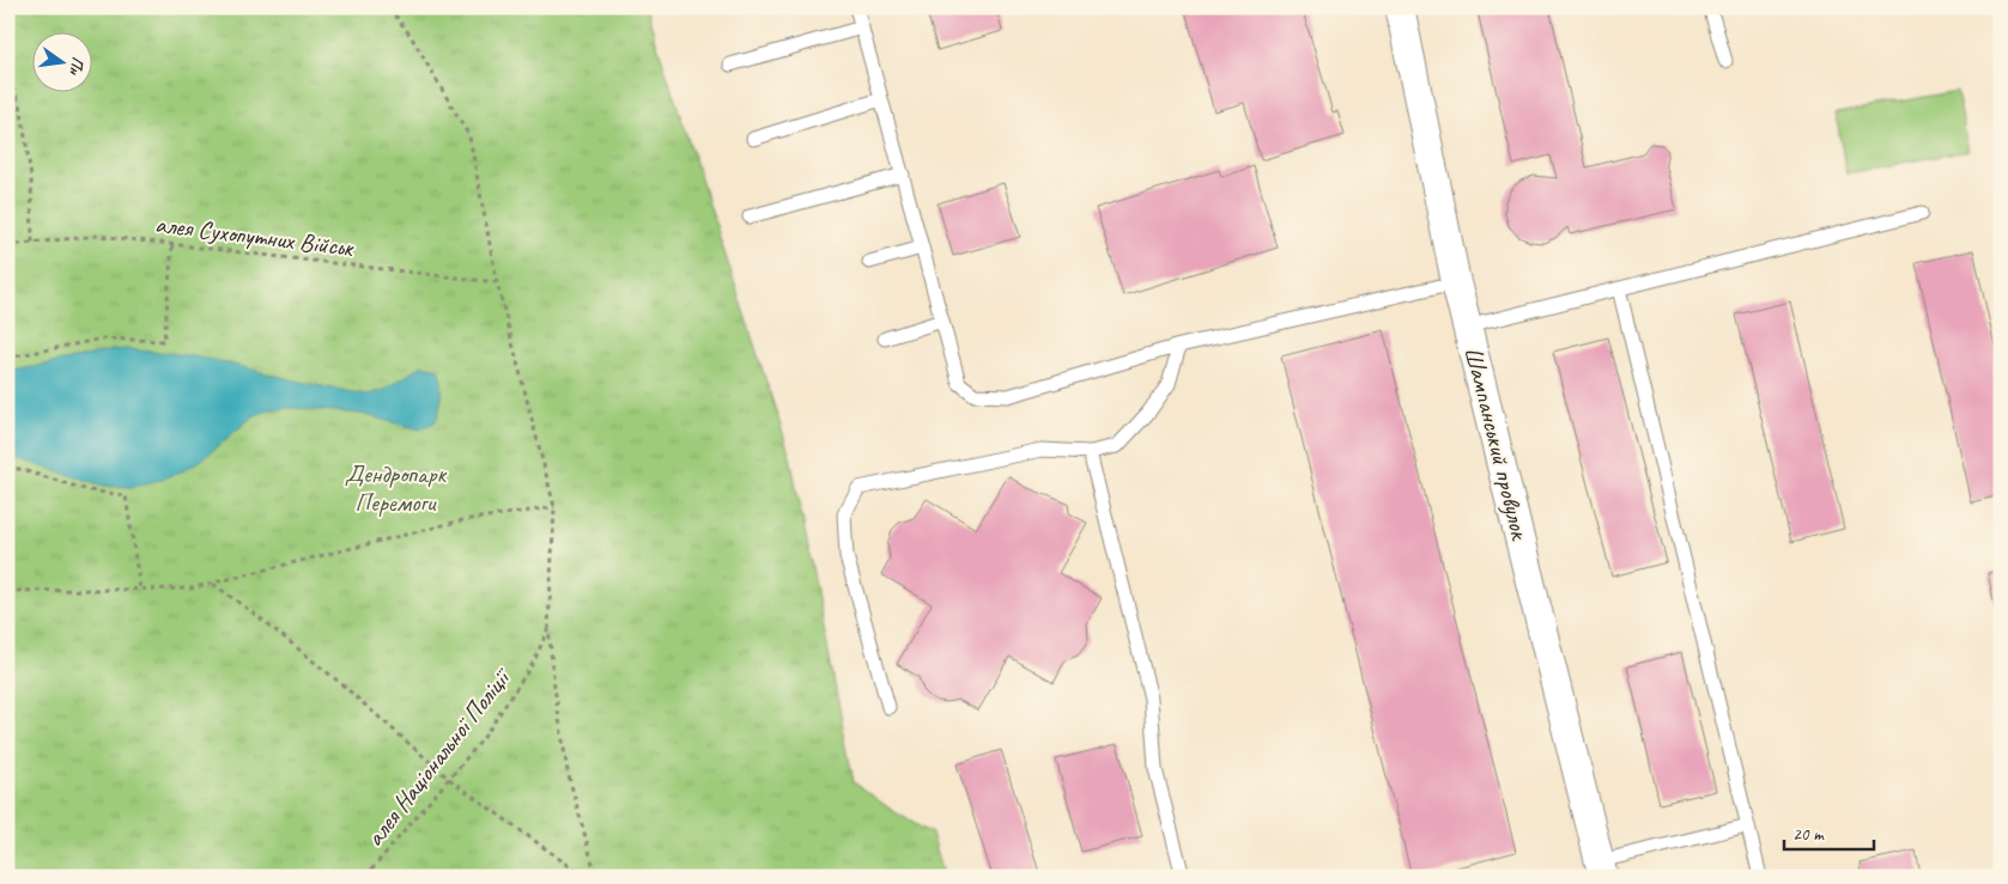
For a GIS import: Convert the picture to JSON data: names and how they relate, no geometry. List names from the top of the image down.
{
  "streets": {
    "street": ["Шампанський провулок"],
    "path": ["алея Сухопутних Військ", "алея Національної Поліції"]
  },
  "parks": ["Дендропарк Перемоги"],
  "scale_bar": "20 m",
  "north": "right"
}
